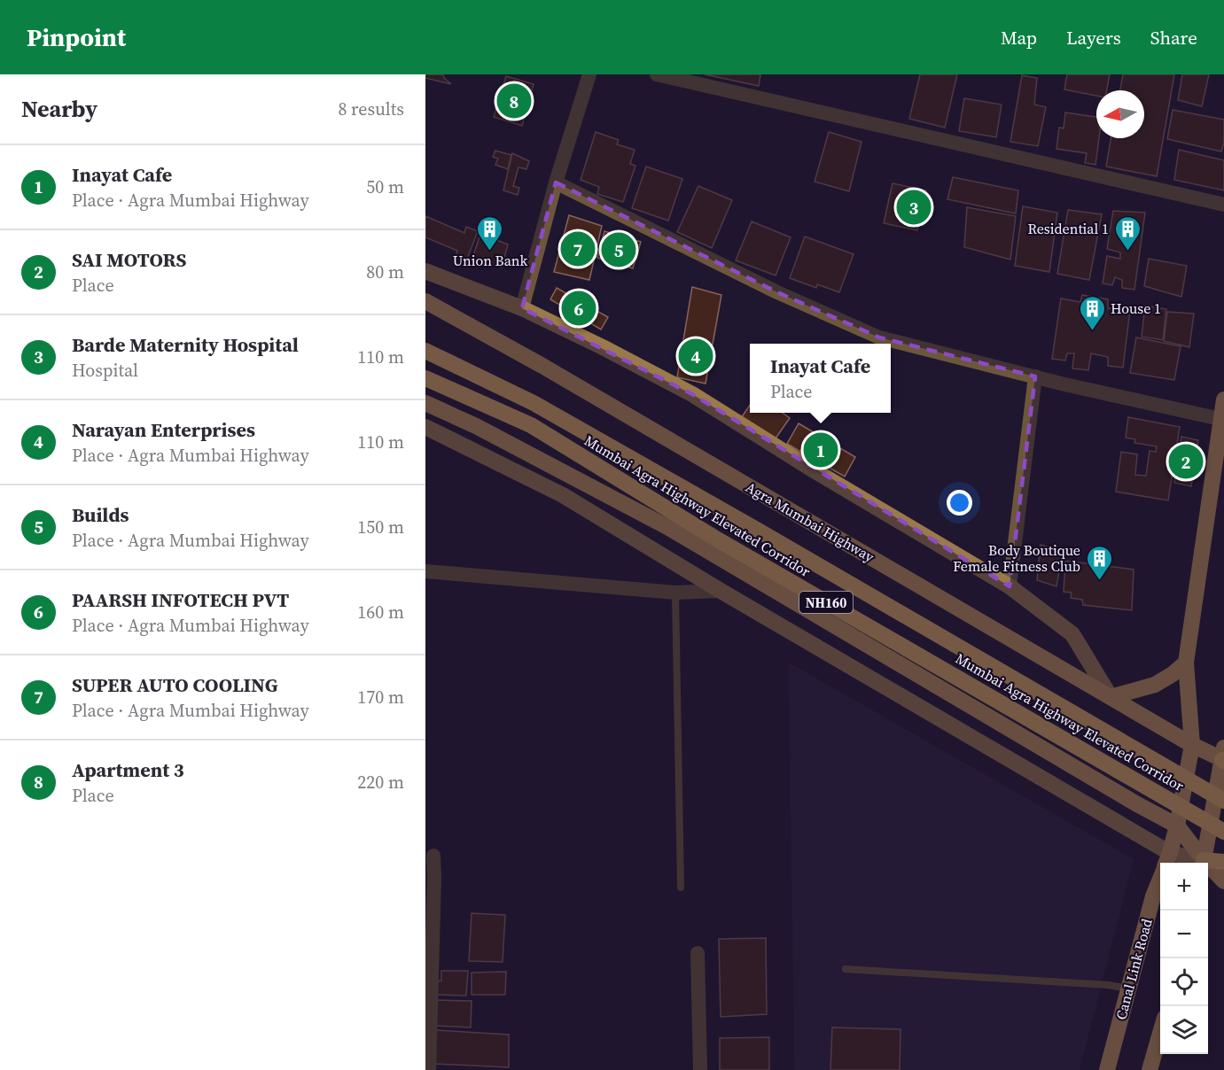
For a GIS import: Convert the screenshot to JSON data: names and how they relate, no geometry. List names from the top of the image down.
{
  "streets": {
    "highway": ["Mumbai Agra Highway Elevated Corridor", "NH160"],
    "main road": ["Agra Mumbai Highway", "Canal Link Road"]
  },
  "crossings": [
    ["Agra Mumbai Highway", "Canal Link Road"]
  ],
  "places": {
    "building": [
      "Union Bank",
      "Residential 1",
      "House 1",
      "Body Boutique Female Fitness Club"
    ]
  },
  "north": "left",
  "page": {
    "header": "Pinpoint",
    "nav": ["Map", "Layers", "Share"],
    "heading": ["Nearby", "8 results"],
    "pins": [
      "8",
      "3",
      "7",
      "5",
      "6",
      "4",
      "1",
      "2"
    ],
    "list": [
      {
        "mark": "1",
        "name": "Inayat Cafe",
        "note": "Place · Agra Mumbai Highway",
        "value": "50 m"
      },
      {
        "mark": "2",
        "name": "SAI MOTORS",
        "note": "Place",
        "value": "80 m"
      },
      {
        "mark": "3",
        "name": "Barde Maternity Hospital",
        "note": "Hospital",
        "value": "110 m"
      },
      {
        "mark": "4",
        "name": "Narayan Enterprises",
        "note": "Place · Agra Mumbai Highway",
        "value": "110 m"
      },
      {
        "mark": "5",
        "name": "Builds",
        "note": "Place · Agra Mumbai Highway",
        "value": "150 m"
      },
      {
        "mark": "6",
        "name": "PAARSH INFOTECH PVT",
        "note": "Place · Agra Mumbai Highway",
        "value": "160 m"
      },
      {
        "mark": "7",
        "name": "SUPER AUTO COOLING",
        "note": "Place · Agra Mumbai Highway",
        "value": "170 m"
      },
      {
        "mark": "8",
        "name": "Apartment 3",
        "note": "Place",
        "value": "220 m"
      }
    ],
    "popup": ["Inayat Cafe", "Place"],
    "map_buttons": ["+", "−"]
  }
}
